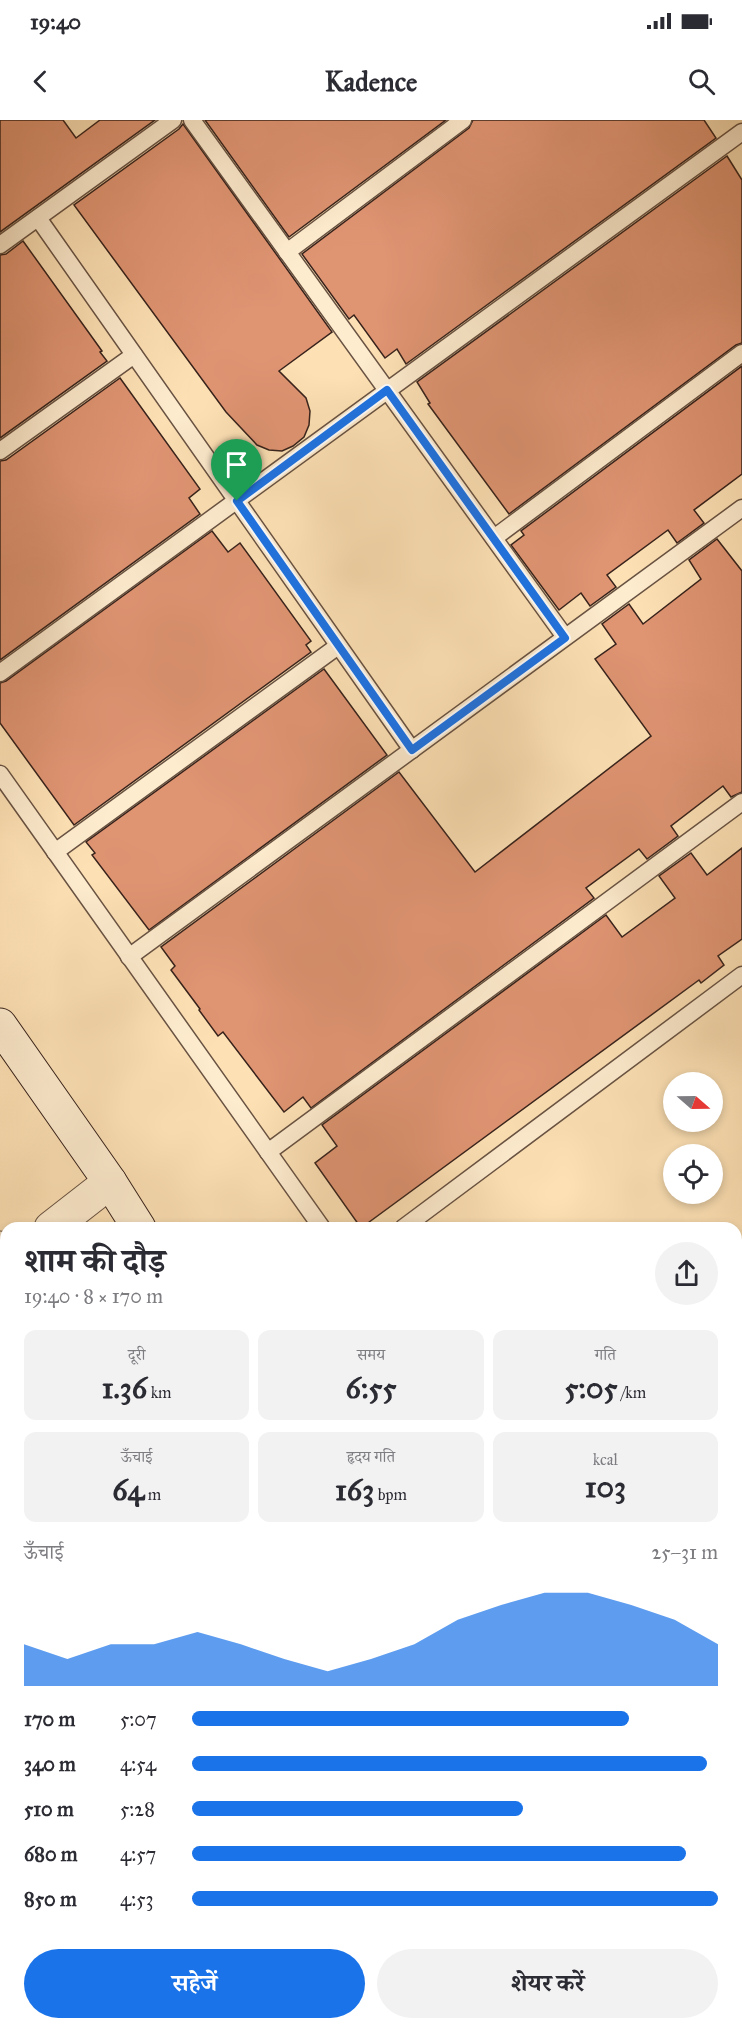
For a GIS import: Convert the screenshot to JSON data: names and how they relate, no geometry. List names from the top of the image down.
{
  "north": "right",
  "page": {
    "status": "19:40",
    "header": "Kadence",
    "heading": ["शाम की दौड़", "19:40 · 8 × 170 m"],
    "stats": [
      ["दूरी", "1.36 km"],
      ["समय", "6:55"],
      ["गति", "5:05 /km"],
      ["ऊँचाई", "64 m"],
      ["हृदय गति", "163 bpm"],
      ["kcal", "103"]
    ],
    "chart": ["ऊँचाई", "25–31 m"],
    "list": [
      {
        "name": "170 m",
        "note": "5:07"
      },
      {
        "name": "340 m",
        "note": "4:54"
      },
      {
        "name": "510 m",
        "note": "5:28"
      },
      {
        "name": "680 m",
        "note": "4:57"
      },
      {
        "name": "850 m",
        "note": "4:53"
      }
    ],
    "buttons": ["सहेजें", "शेयर करें"]
  }
}
